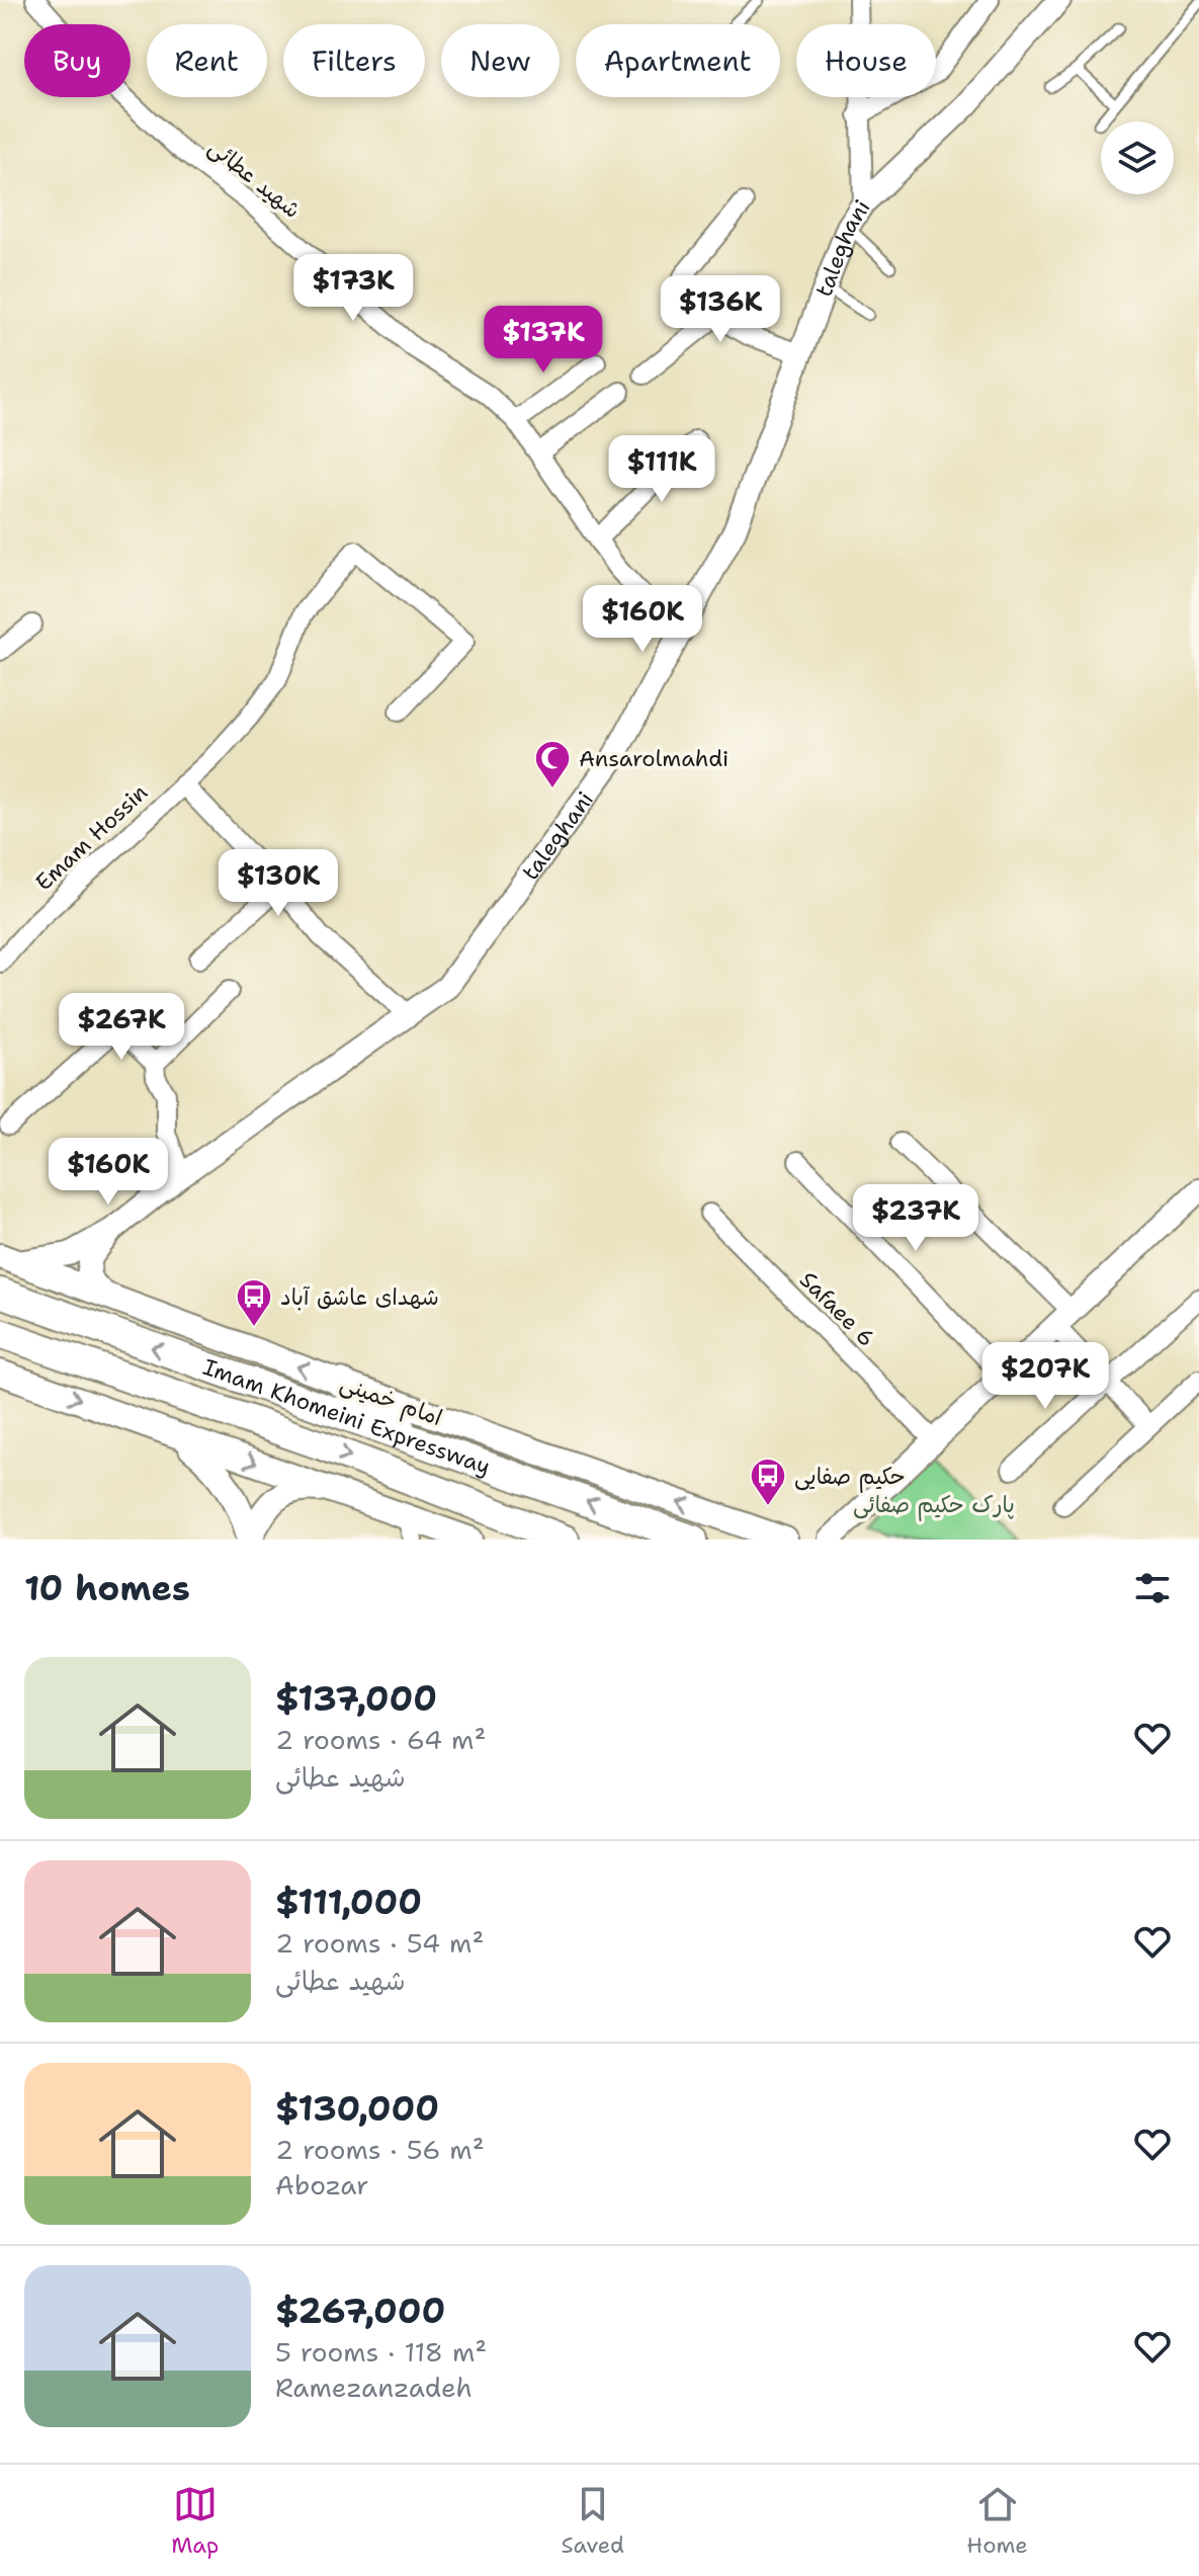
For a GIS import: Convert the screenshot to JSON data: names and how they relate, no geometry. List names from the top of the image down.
{
  "streets": {
    "highway": ["Imam Khomeini Expressway"],
    "main road": ["امام خمینی"],
    "street": [
      "شهید عطائی",
      "taleghani",
      "Emam Hossin",
      "Safaee 6"
    ]
  },
  "crossings": [
    ["شهید عطائی", "taleghani"]
  ],
  "parks": ["پارک حکیم صفائی"],
  "places": {
    "mosque": ["Ansarolmahdi"],
    "bus stop": ["شهدای عاشق آباد", "حکیم صفایی"]
  },
  "page": {
    "chip": [
      "Buy",
      "Rent",
      "Filters",
      "New",
      "Apartment",
      "House"
    ],
    "price": [
      "$173K",
      "$136K",
      "$137K",
      "$111K",
      "$160K",
      "$130K",
      "$267K",
      "$160K",
      "$237K",
      "$207K"
    ],
    "heading": "10 homes",
    "list": [
      {
        "name": "$137,000",
        "note": "2 rooms · 64 m² · شهید عطائی"
      },
      {
        "name": "$111,000",
        "note": "2 rooms · 54 m² · شهید عطائی"
      },
      {
        "name": "$130,000",
        "note": "2 rooms · 56 m² · Abozar"
      },
      {
        "name": "$267,000",
        "note": "5 rooms · 118 m² · Ramezanzadeh"
      }
    ],
    "tabs": ["Map", "Saved", "Home"]
  }
}
